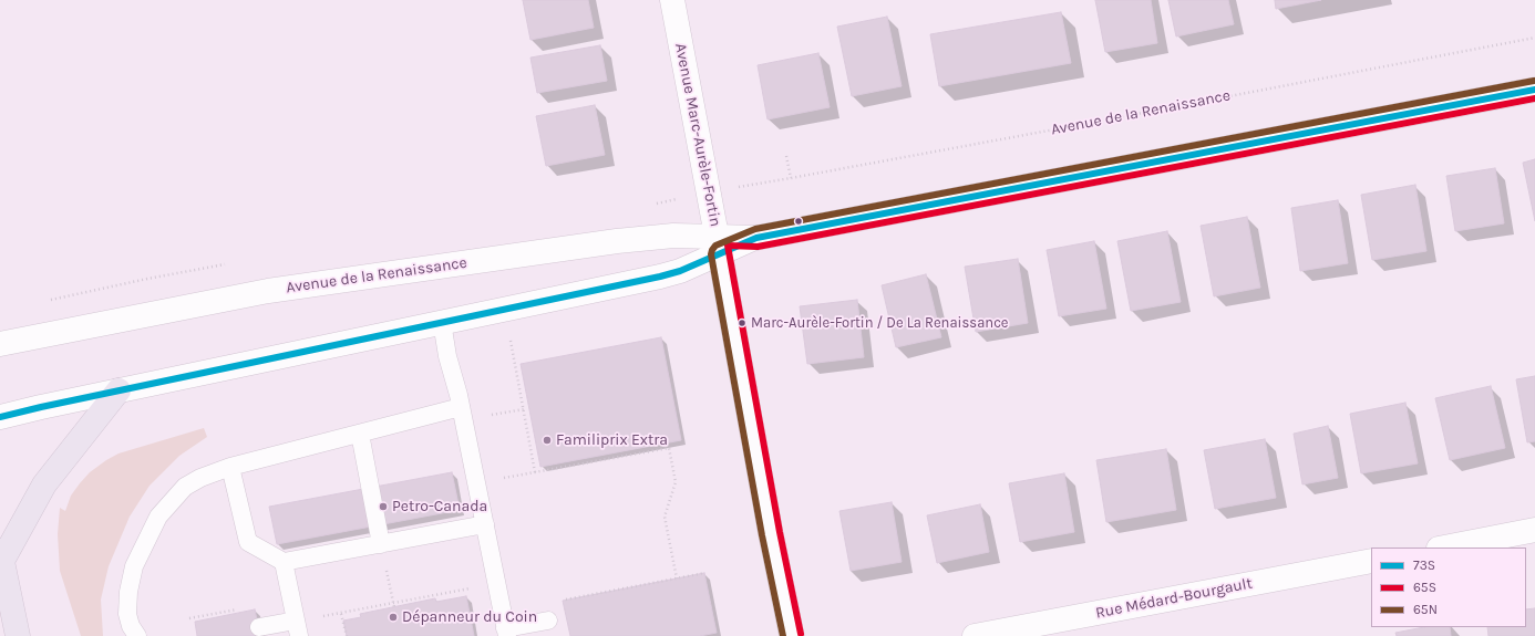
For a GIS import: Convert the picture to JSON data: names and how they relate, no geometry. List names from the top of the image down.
{
  "streets": {
    "street": ["Avenue de la Renaissance", "Avenue Marc-Aurèle-Fortin", "Rue Médard-Bourgault"]
  },
  "crossings": [
    ["Avenue de la Renaissance", "Avenue Marc-Aurèle-Fortin"]
  ],
  "places": [
    "Marc-Aurèle-Fortin / De La Renaissance",
    "Familiprix Extra",
    "Petro-Canada",
    "Dépanneur du Coin"
  ],
  "lines": ["transit line 65N", "transit line 73S", "transit line 65S"],
  "legend": ["73S", "65S", "65N"]
}
